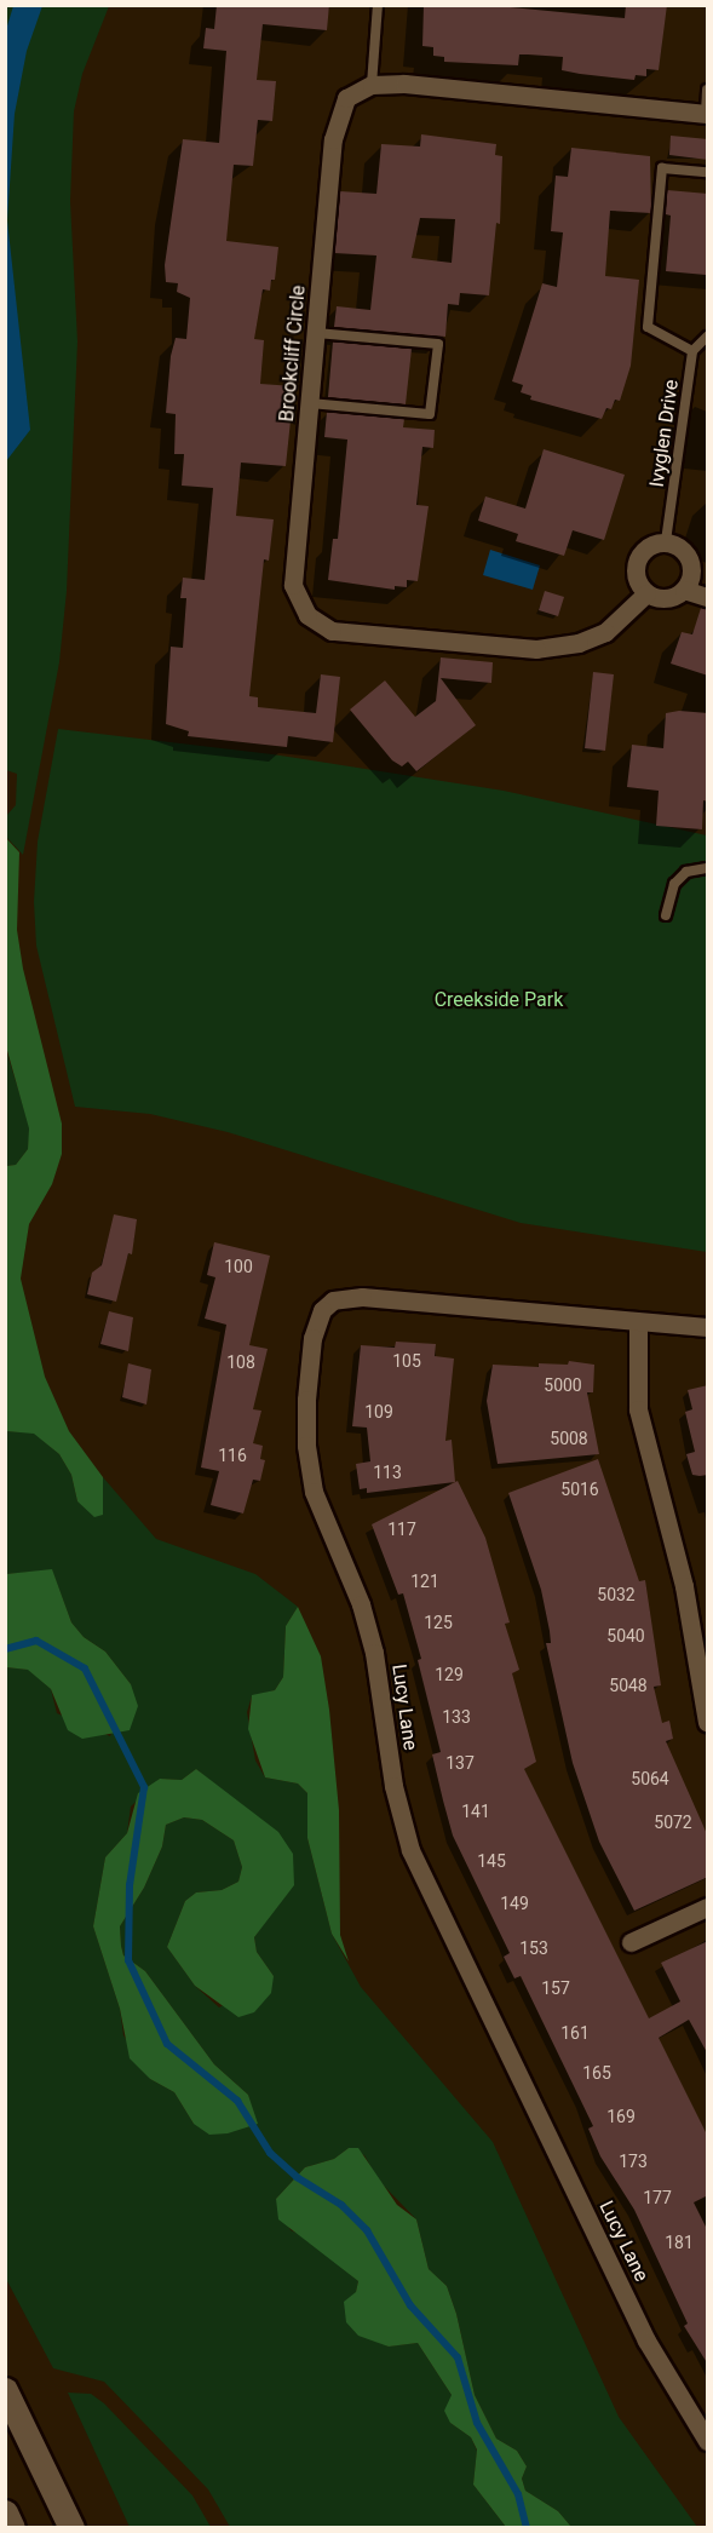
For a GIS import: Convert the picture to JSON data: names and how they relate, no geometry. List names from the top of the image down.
{
  "streets": {
    "street": ["Brookcliff Circle", "Lucy Lane"],
    "lane": ["Ivyglen Drive"]
  },
  "crossings": [
    ["Brookcliff Circle", "Ivyglen Drive"]
  ],
  "parks": ["Creekside Park"],
  "house_numbers": [
    "100",
    "105",
    "108",
    "5000",
    "109",
    "5008",
    "116",
    "113",
    "5016",
    "117",
    "121",
    "5032",
    "125",
    "5040",
    "129",
    "5048",
    "133",
    "137",
    "5064",
    "141",
    "5072",
    "145",
    "149",
    "153",
    "157",
    "161",
    "165",
    "169",
    "173",
    "177",
    "181"
  ]
}
